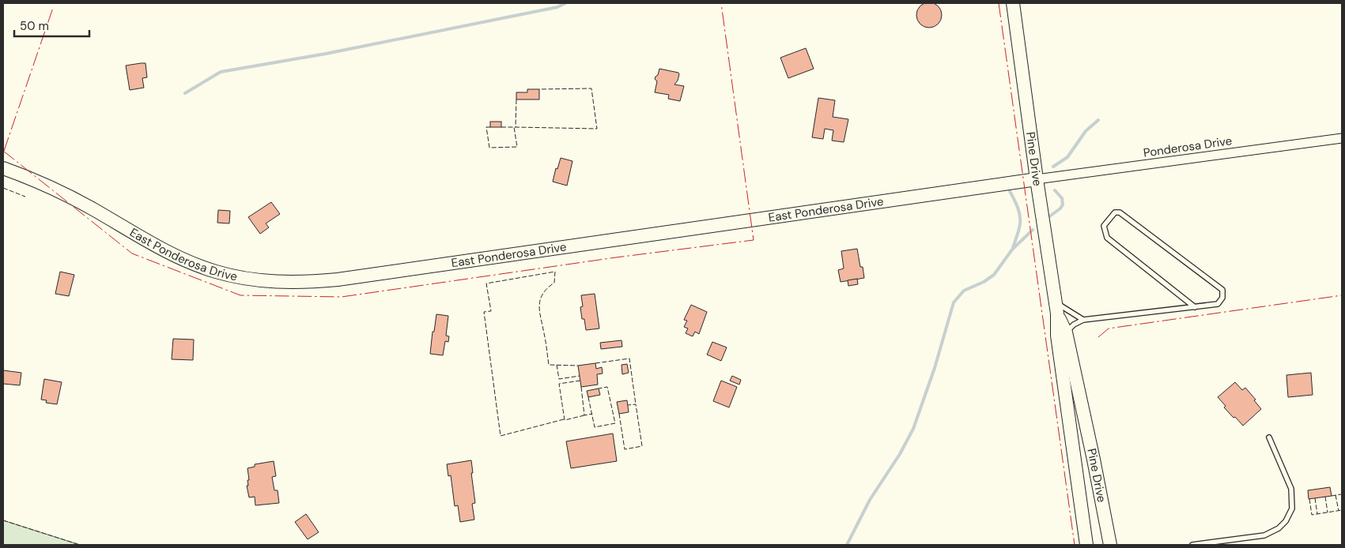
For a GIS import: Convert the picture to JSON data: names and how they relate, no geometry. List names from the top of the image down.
{
  "streets": {
    "street": ["Ponderosa Drive", "Pine Drive", "East Ponderosa Drive"]
  },
  "crossings": [
    ["Ponderosa Drive", "Pine Drive"],
    ["Ponderosa Drive", "East Ponderosa Drive"],
    ["Pine Drive", "East Ponderosa Drive"]
  ],
  "scale_bar": "50 m"
}
